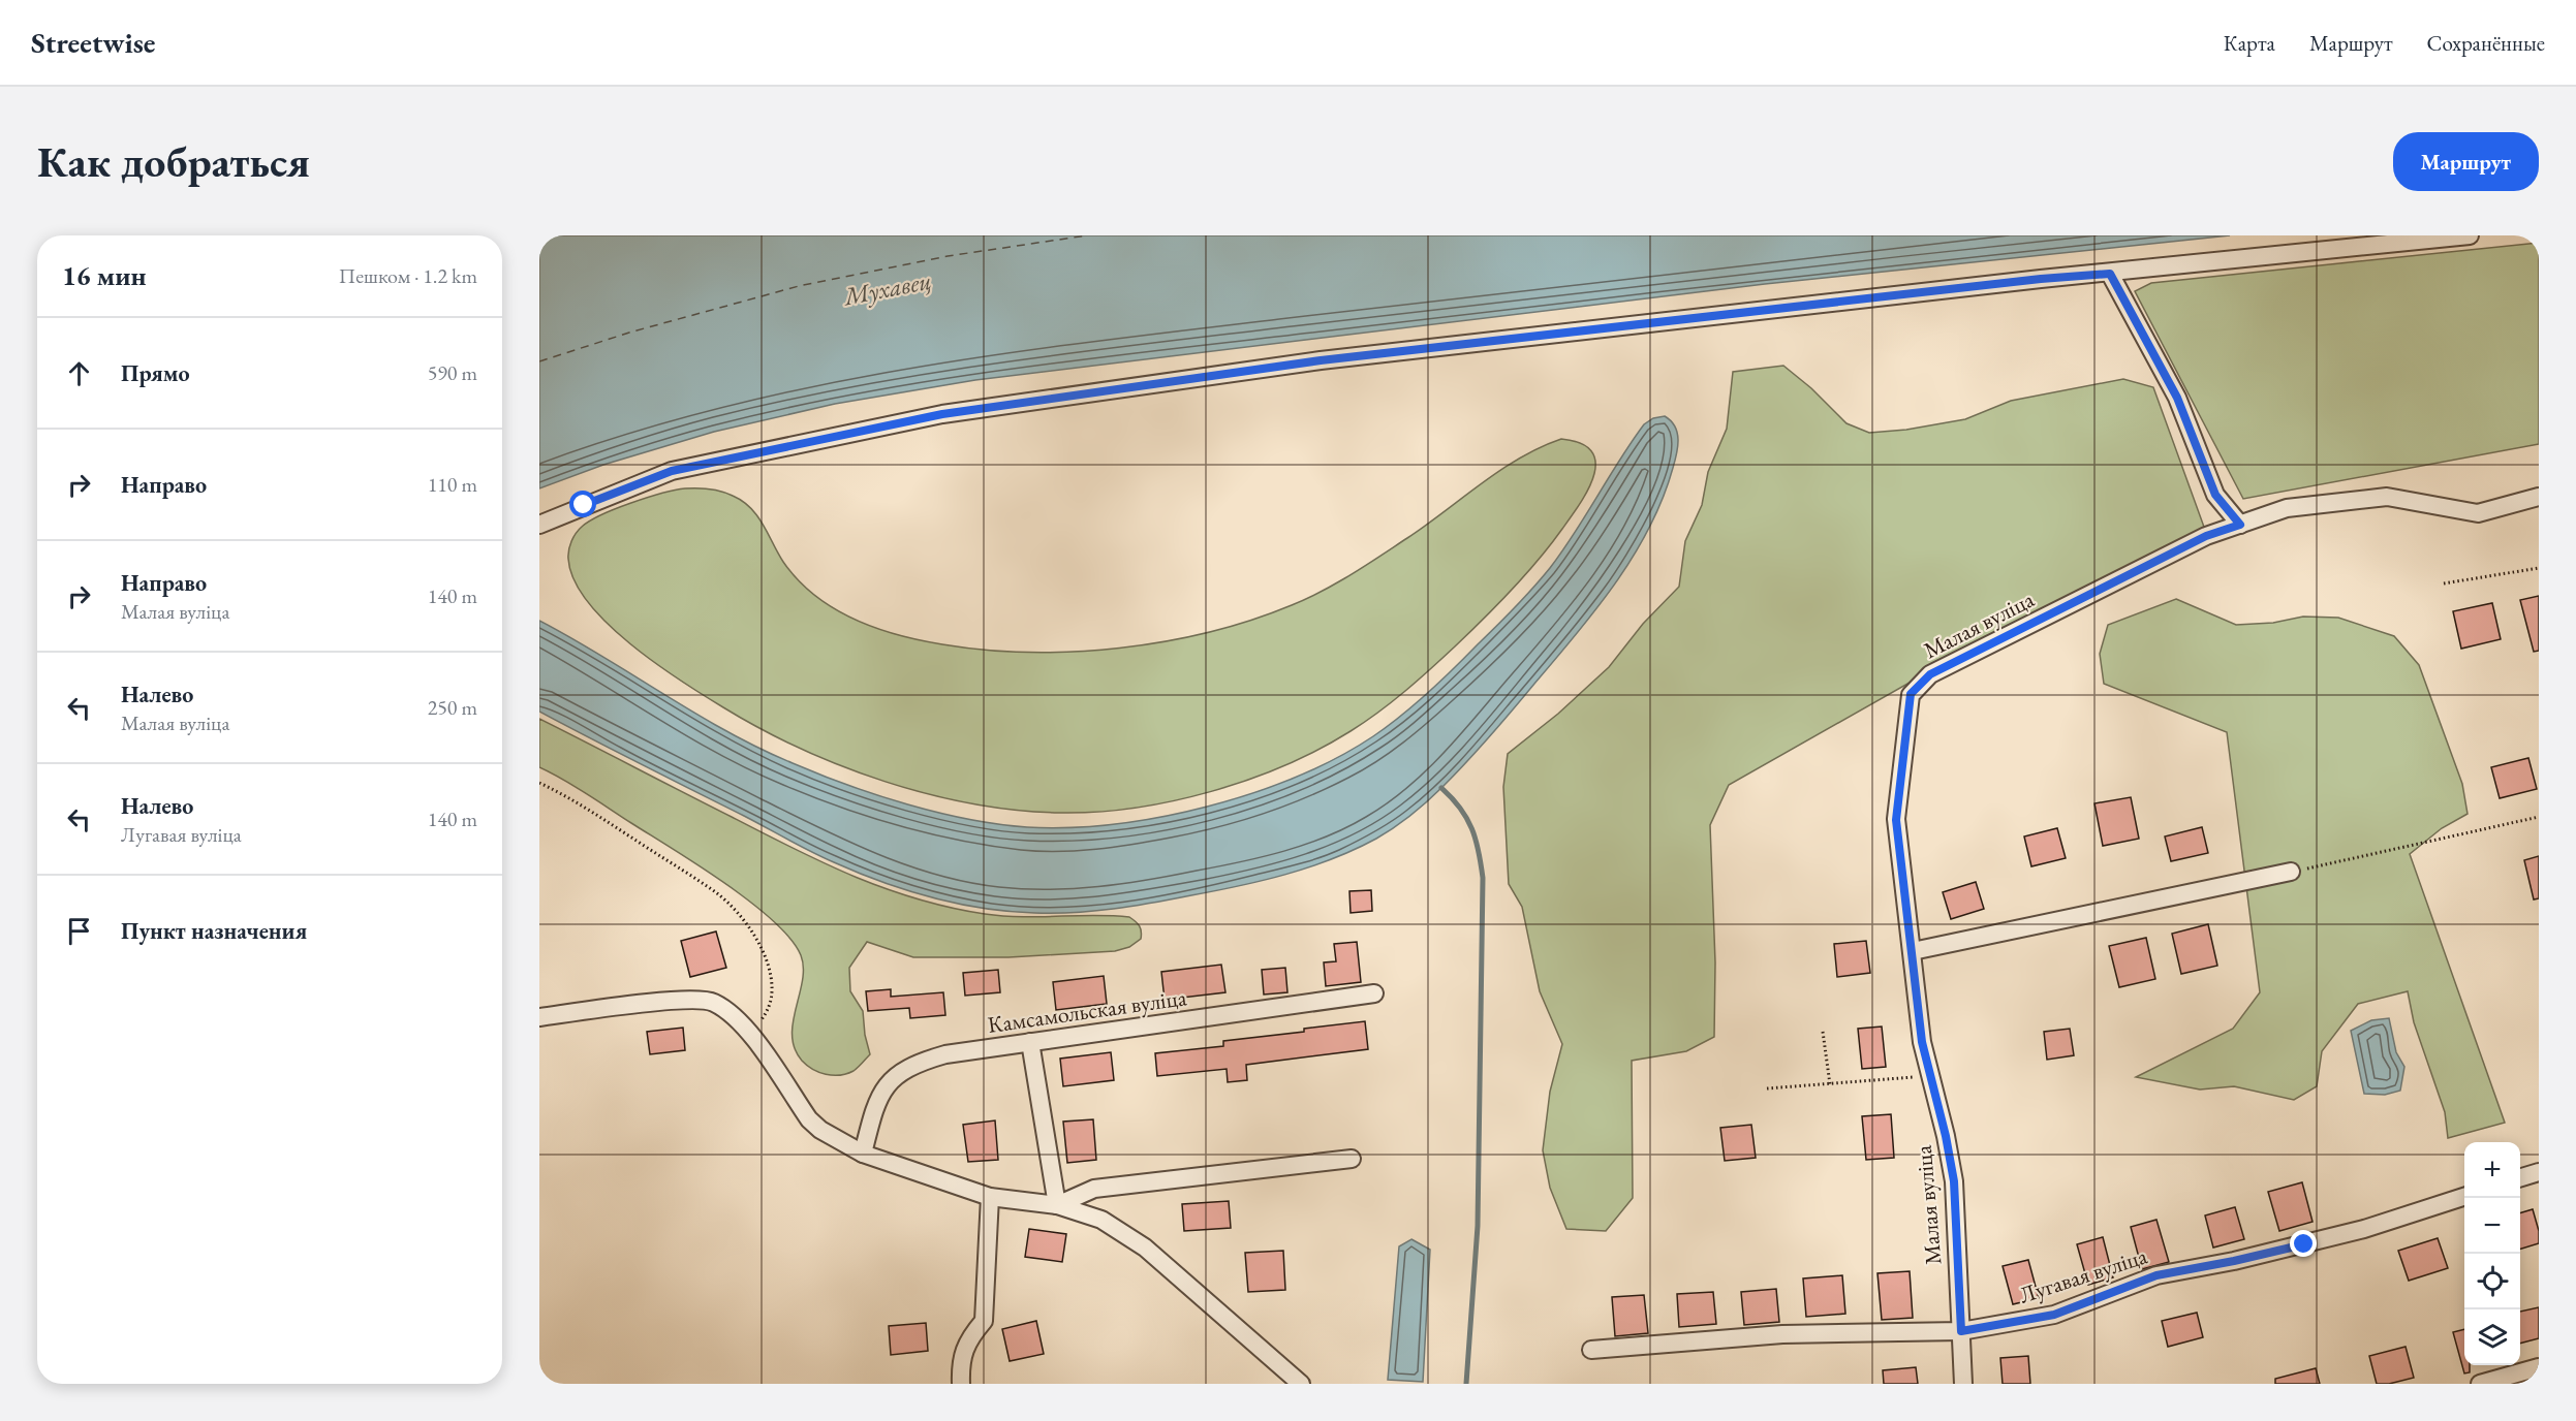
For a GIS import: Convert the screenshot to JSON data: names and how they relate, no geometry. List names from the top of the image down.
{
  "streets": {
    "street": ["Малая вуліца", "Камсамольская вуліца", "Лугавая вуліца"]
  },
  "crossings": [
    ["Малая вуліца", "Лугавая вуліца"]
  ],
  "water": ["Мухавец"],
  "page": {
    "header": "Streetwise",
    "nav": ["Карта", "Маршрут", "Сохранённые"],
    "buttons": "Маршрут",
    "title": "Как добраться",
    "heading": ["16 мин", "Пешком · 1.2 km"],
    "list": [
      ["Прямо", "590 m"],
      ["Направо", "110 m"],
      ["Направо", "Малая вуліца", "140 m"],
      ["Налево", "Малая вуліца", "250 m"],
      ["Налево", "Лугавая вуліца", "140 m"],
      "Пункт назначения"
    ],
    "map_buttons": ["+", "−"]
  }
}
